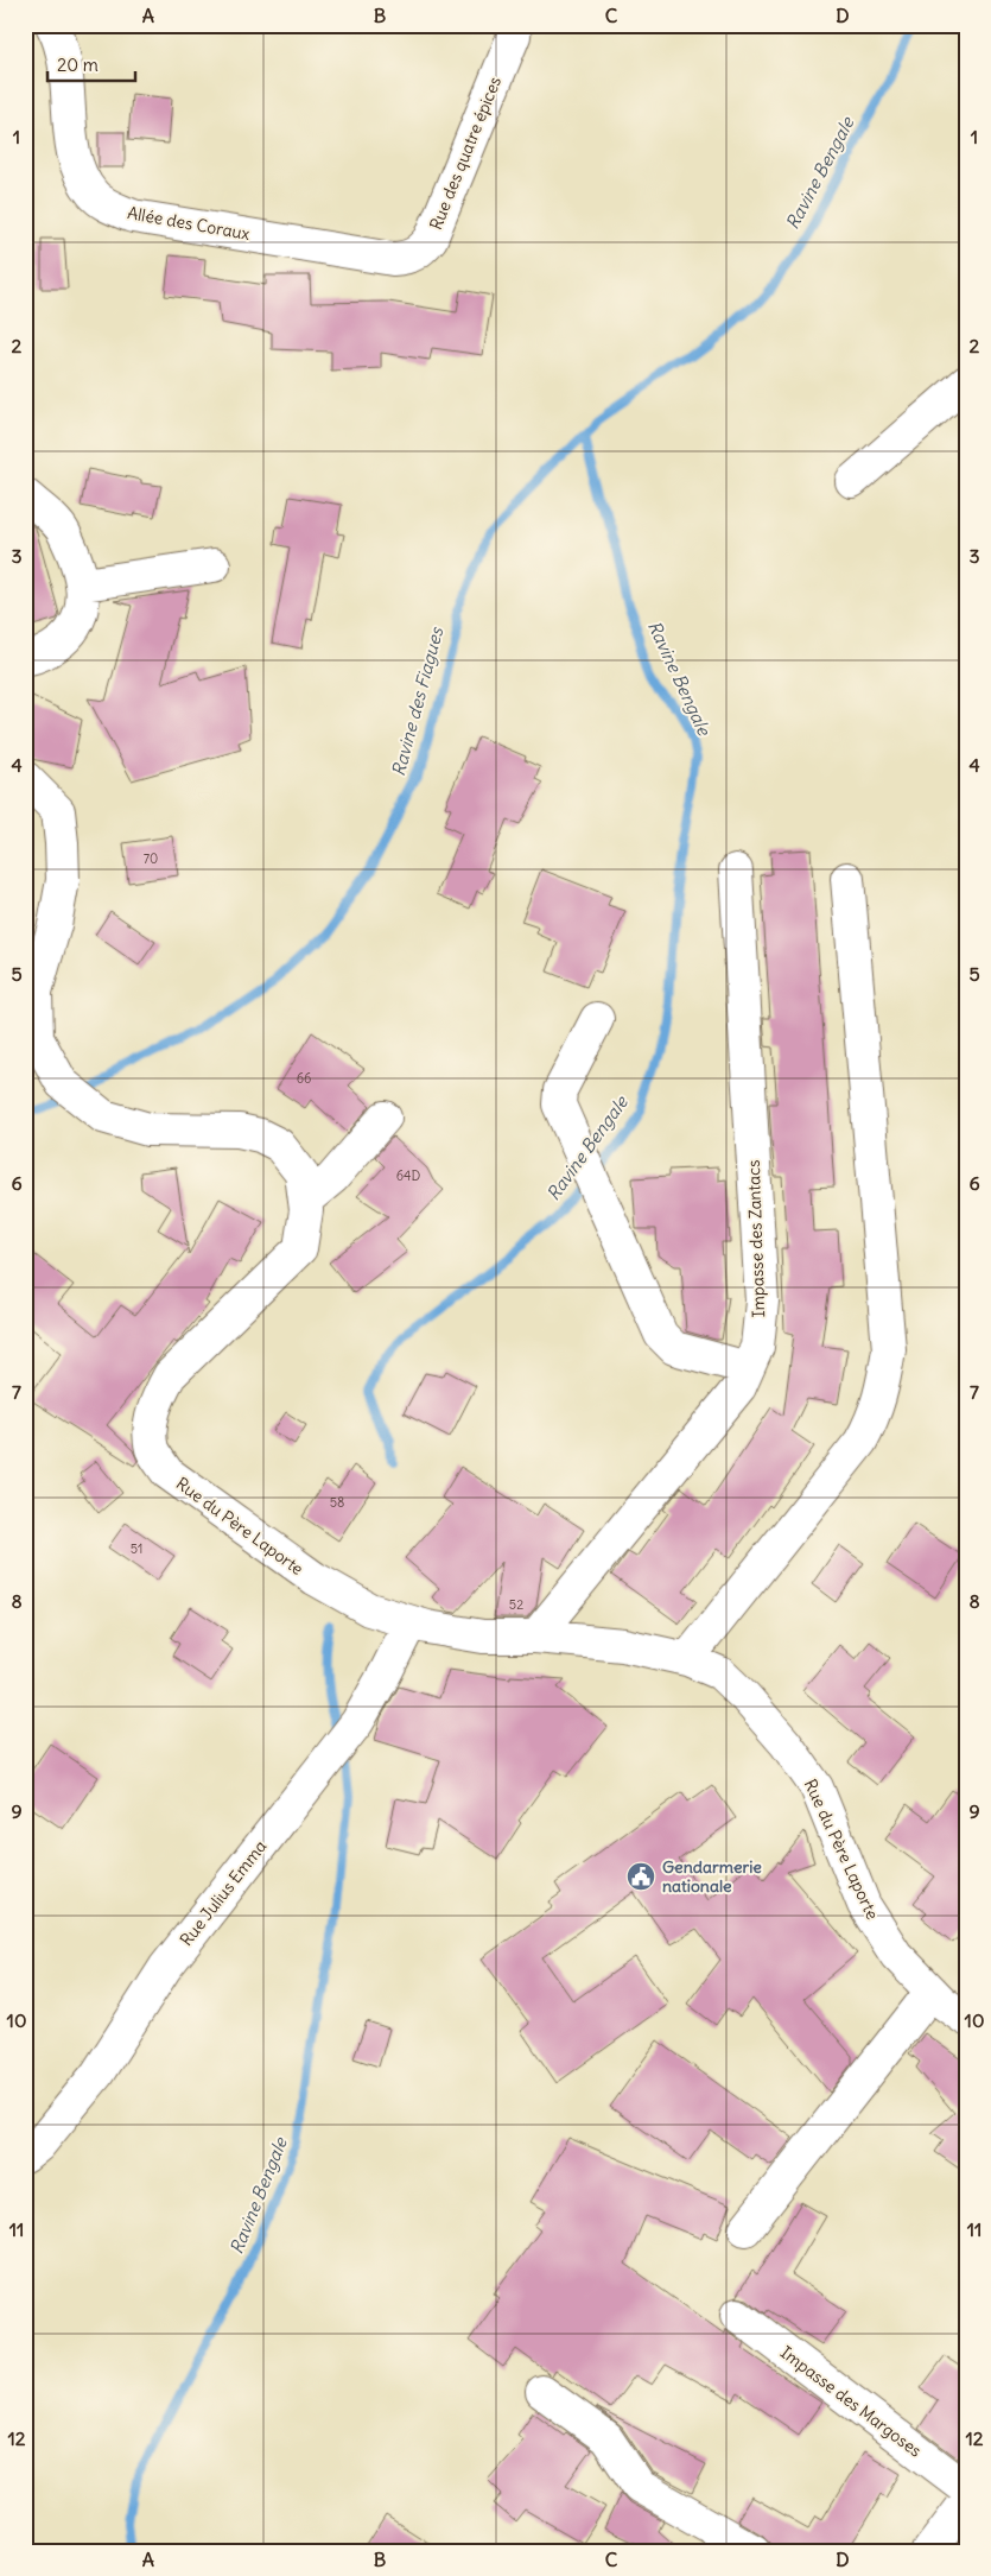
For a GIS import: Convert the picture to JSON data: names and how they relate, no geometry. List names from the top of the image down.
{
  "streets": {
    "street": [
      "Rue des quatre épices",
      "Allée des Coraux",
      "Impasse des Zantacs",
      "Rue du Père Laporte",
      "Rue Julius Emma",
      "Impasse des Margoses"
    ]
  },
  "crossings": [
    ["Rue des quatre épices", "Allée des Coraux"],
    ["Impasse des Zantacs", "Rue du Père Laporte"],
    ["Rue du Père Laporte", "Rue Julius Emma"]
  ],
  "water": ["Ravine Bengale", "Ravine des Fiagues"],
  "places": {
    "public building": ["Gendarmerie nationale"]
  },
  "house_numbers": [
    "70",
    "66",
    "64D",
    "58",
    "51",
    "52"
  ],
  "scale_bar": "20 m",
  "grid": {
    "columns": [
      "A",
      "B",
      "C",
      "D"
    ],
    "rows": [
      "1",
      "2",
      "3",
      "4",
      "5",
      "6",
      "7",
      "8",
      "9",
      "10",
      "11",
      "12"
    ]
  }
}
